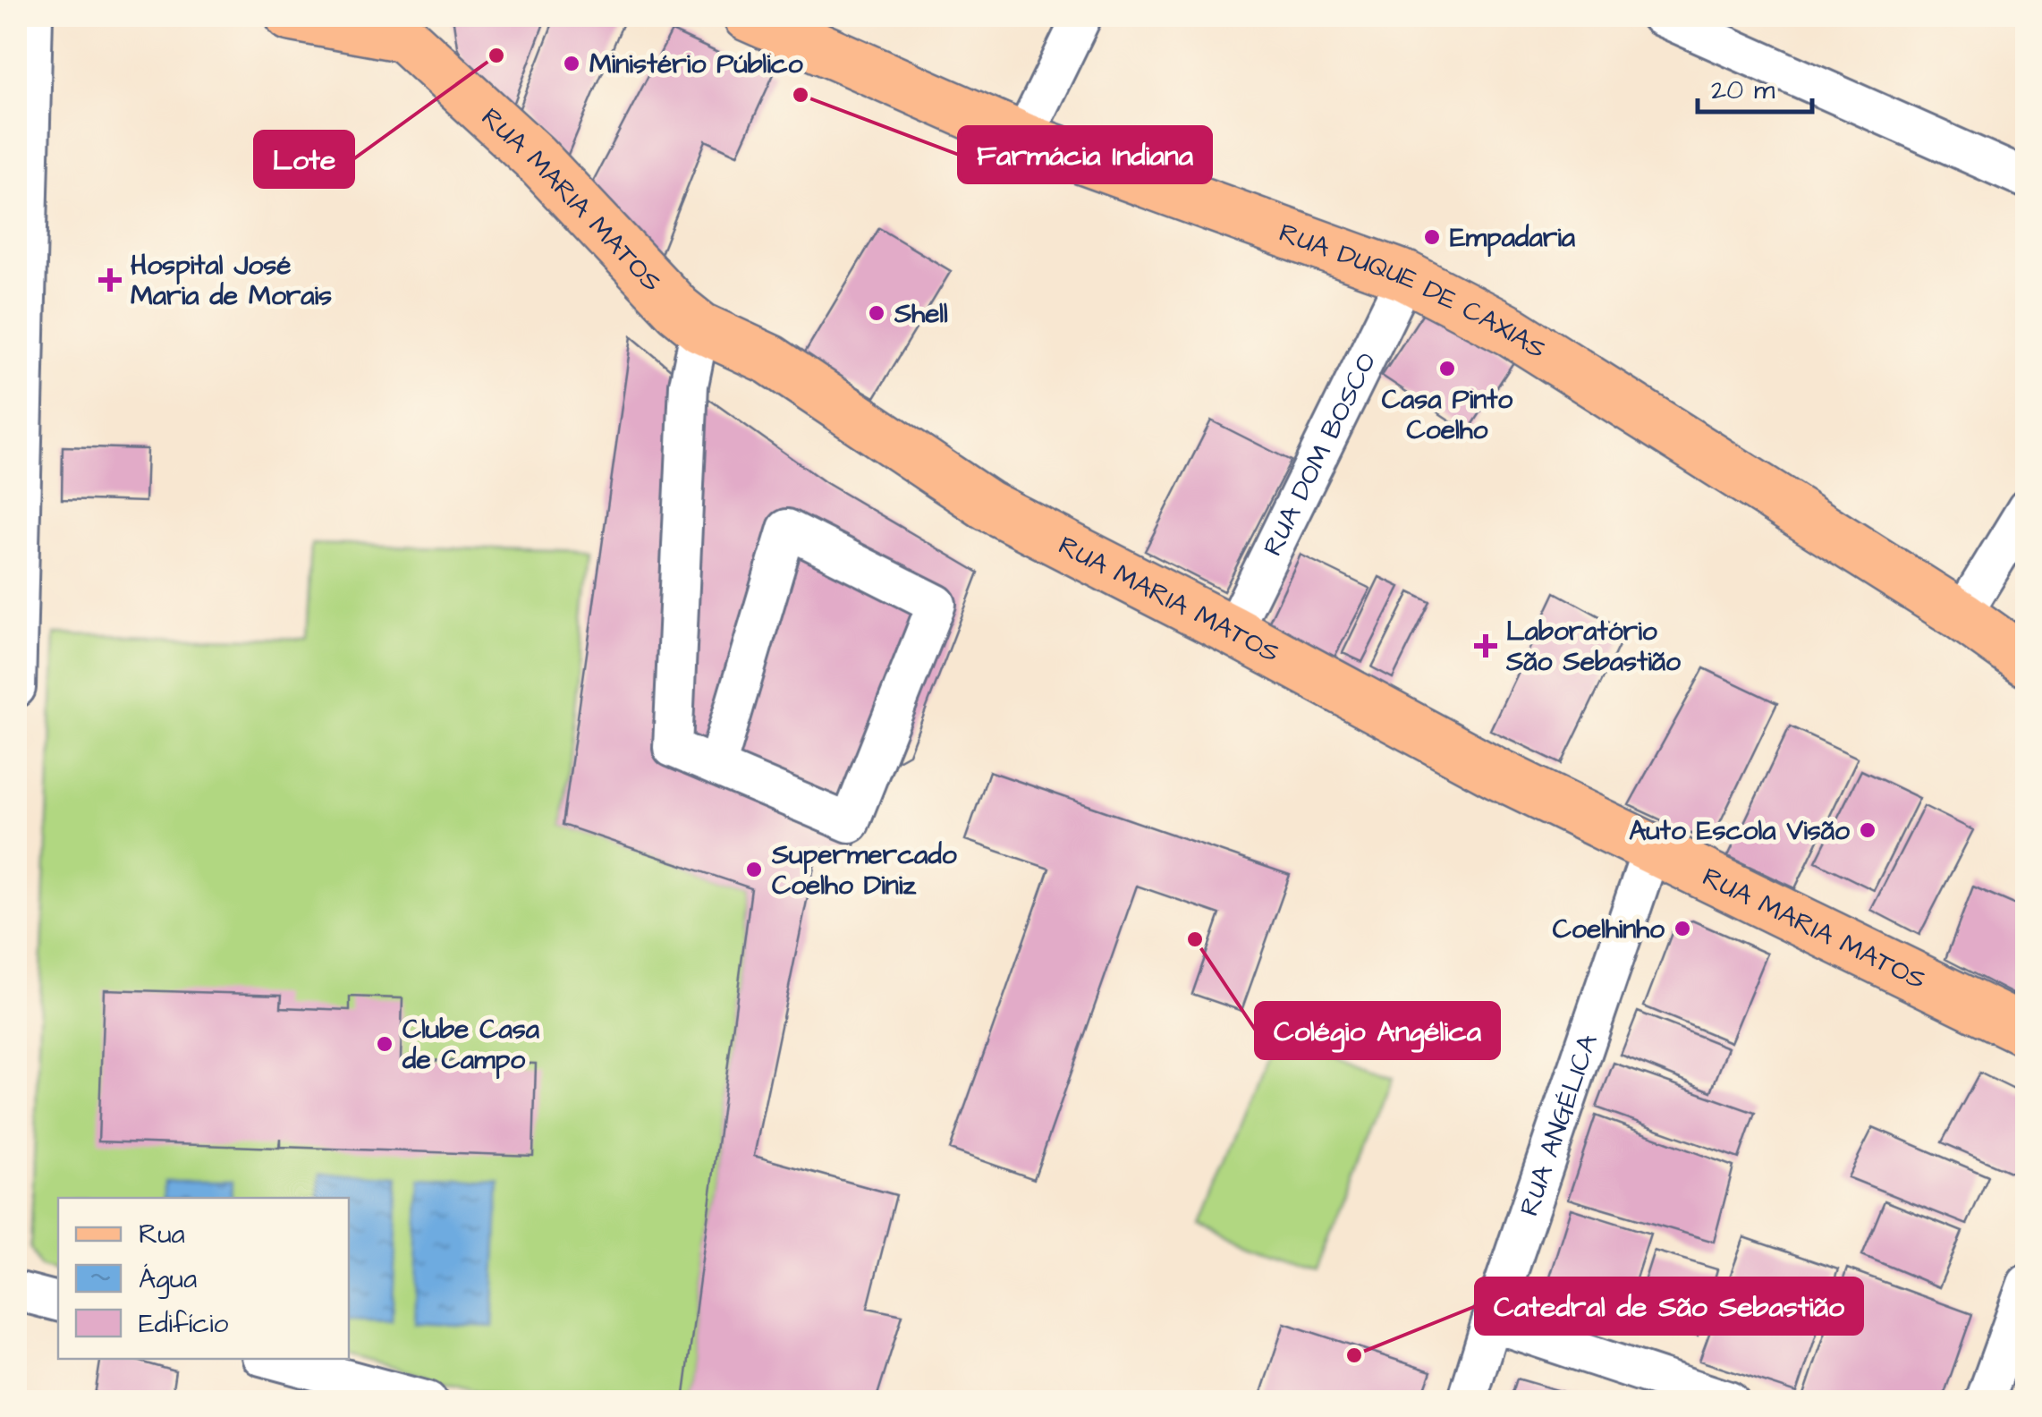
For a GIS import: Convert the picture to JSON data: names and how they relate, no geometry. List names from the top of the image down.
{
  "streets": {
    "main road": ["RUA MARIA MATOS", "RUA DUQUE DE CAXIAS"],
    "street": ["RUA DOM BOSCO", "RUA ANGÉLICA"]
  },
  "crossings": [
    ["RUA MARIA MATOS", "RUA DOM BOSCO"],
    ["RUA MARIA MATOS", "RUA ANGÉLICA"],
    ["RUA DUQUE DE CAXIAS", "RUA DOM BOSCO"]
  ],
  "places": {
    "other": [
      "Lote",
      "Ministério Público",
      "Farmácia Indiana",
      "Empadaria",
      "Shell",
      "Casa Pinto Coelho",
      "Auto Escola Visão",
      "Supermercado Coelho Diniz",
      "Coelhinho",
      "Colégio Angélica",
      "Clube Casa de Campo",
      "Catedral de São Sebastião"
    ],
    "health": ["Hospital José Maria de Morais", "Laboratório São Sebastião"]
  },
  "legend": ["Rua", "Água", "Edifício"],
  "scale_bar": "20 m"
}
